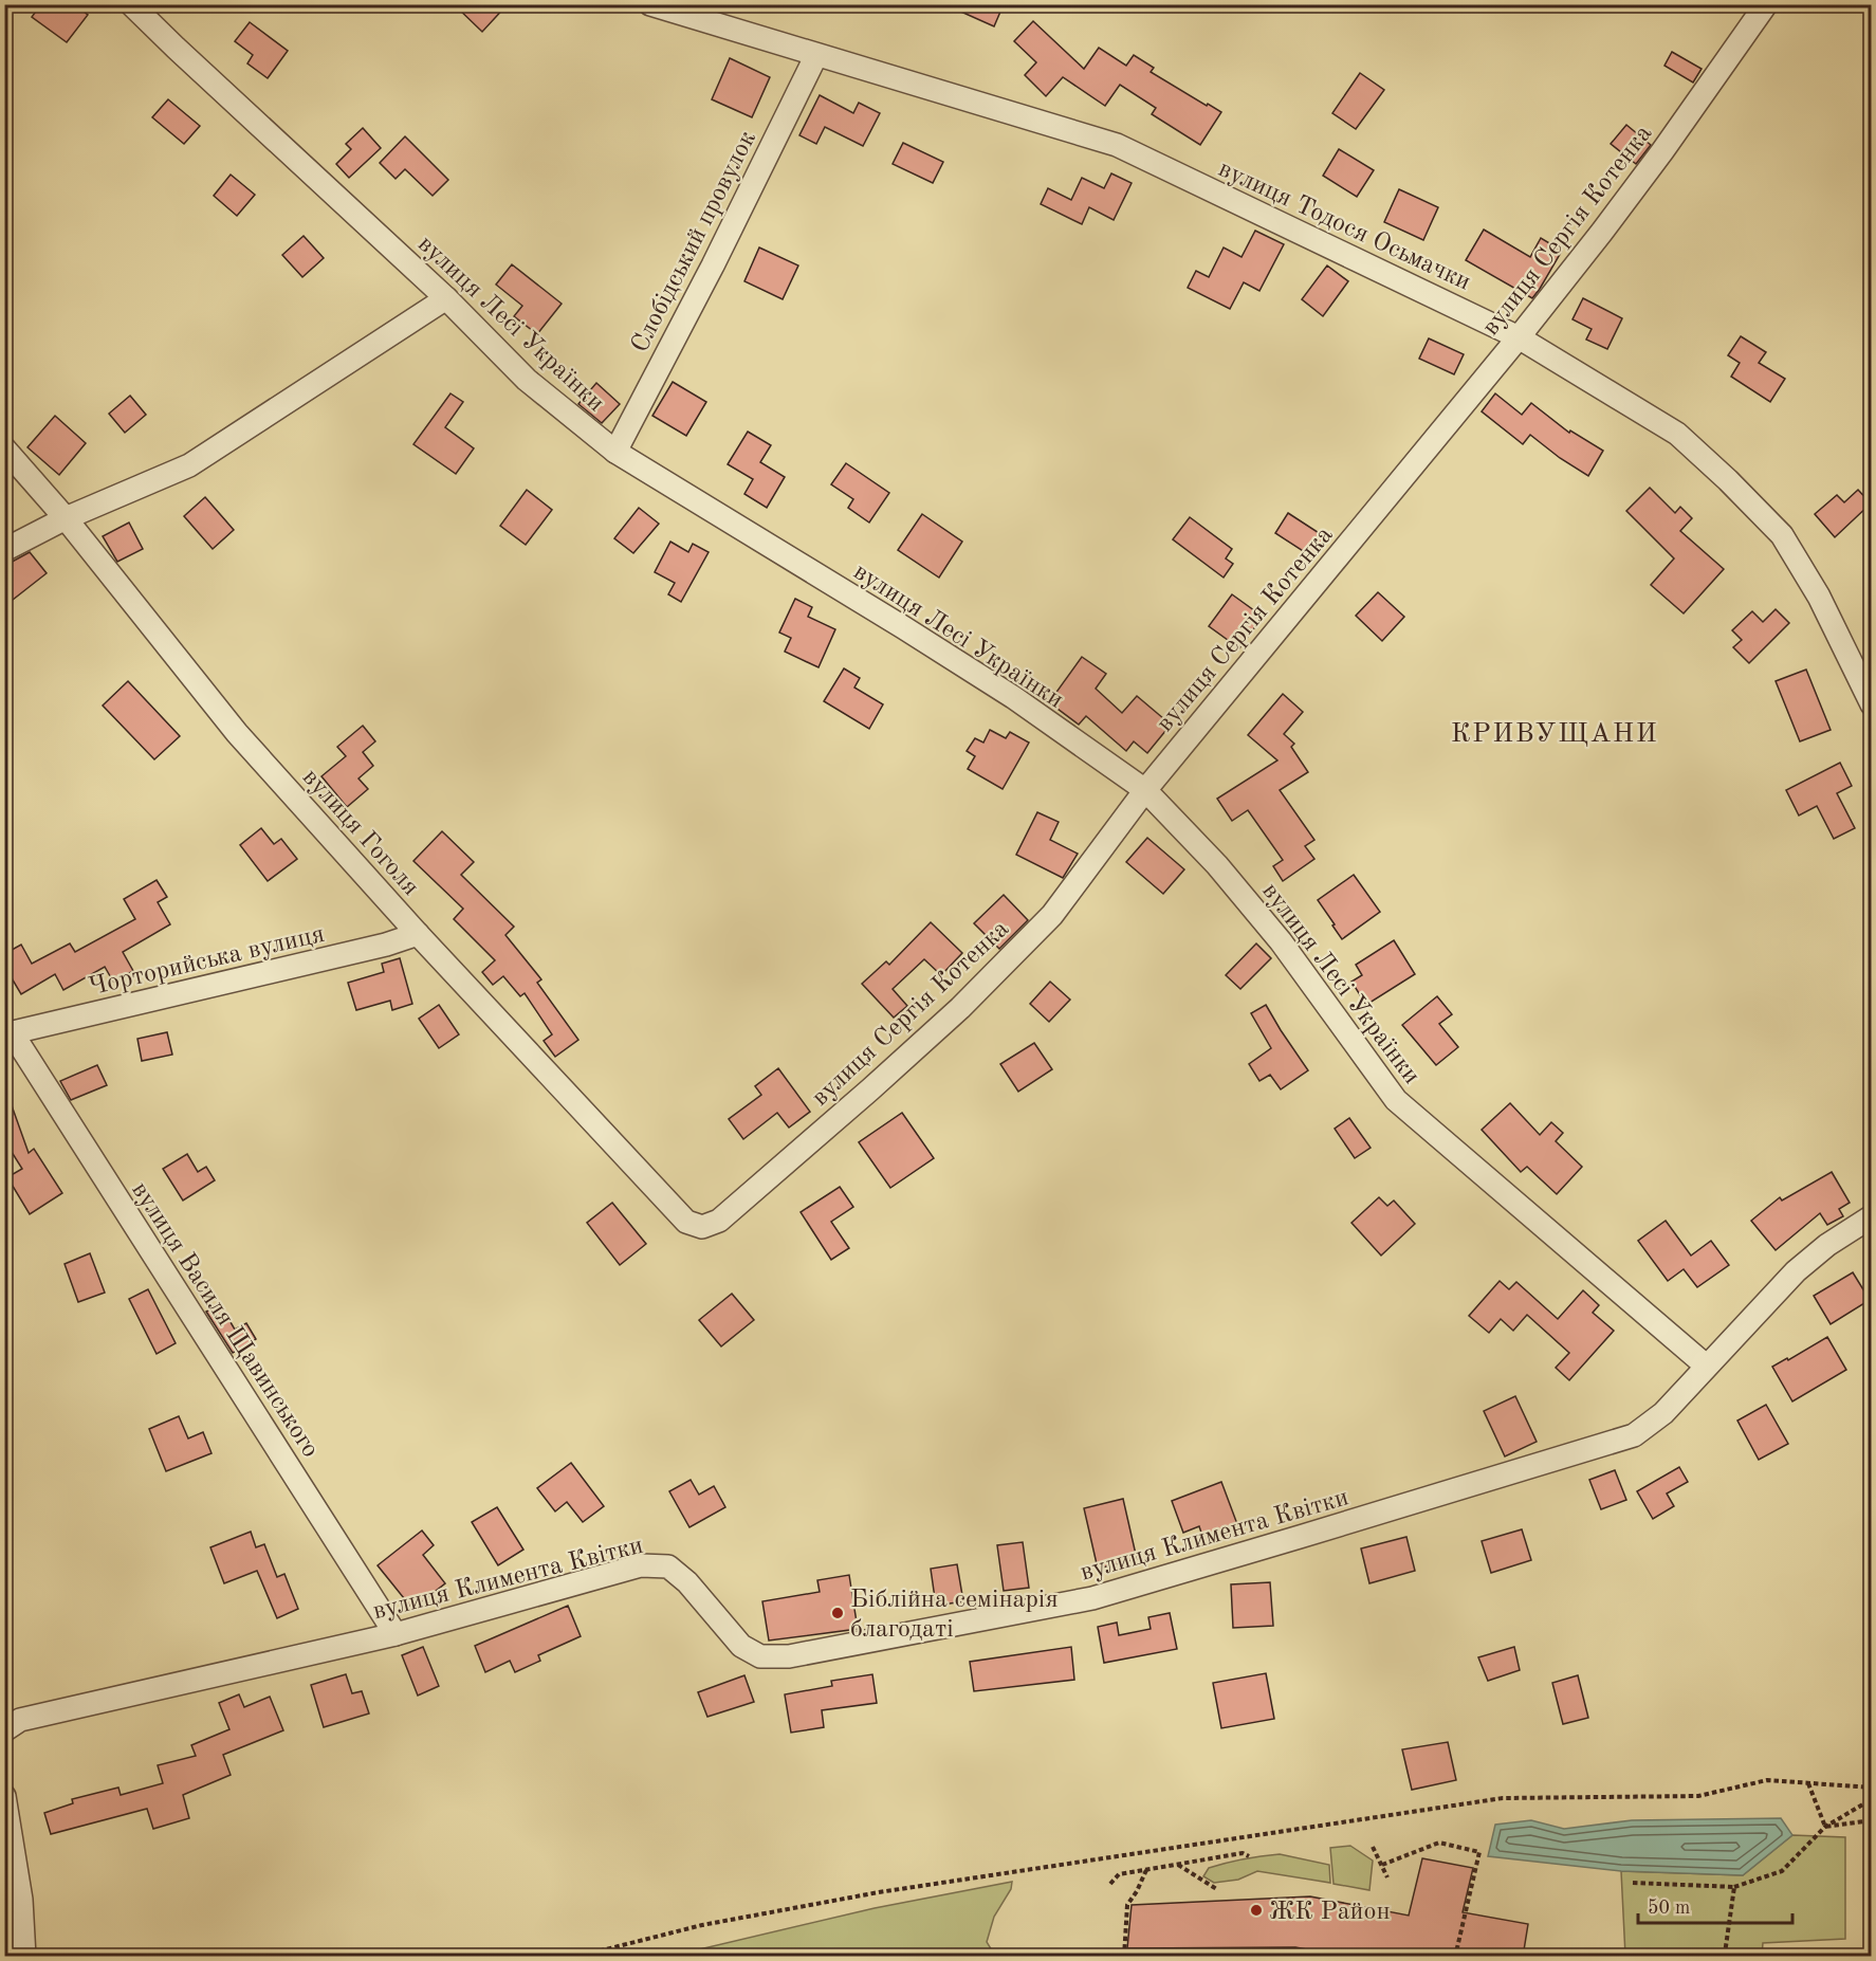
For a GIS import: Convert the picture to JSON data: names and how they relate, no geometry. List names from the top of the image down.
{
  "streets": {
    "street": [
      "вулиця Тодося Осьмачки",
      "вулиця Сергія Котенка",
      "Слобідський провулок",
      "вулиця Лесі Українки",
      "вулиця Гоголя",
      "Чорторийська вулиця",
      "вулиця Василя Щавинського",
      "вулиця Климента Квітки"
    ]
  },
  "crossings": [
    ["вулиця Тодося Осьмачки", "вулиця Сергія Котенка"],
    ["вулиця Тодося Осьмачки", "Слобідський провулок"],
    ["вулиця Сергія Котенка", "вулиця Лесі Українки"],
    ["вулиця Сергія Котенка", "вулиця Гоголя"],
    ["Слобідський провулок", "вулиця Лесі Українки"],
    ["вулиця Лесі Українки", "вулиця Климента Квітки"],
    ["вулиця Гоголя", "Чорторийська вулиця"],
    ["Чорторийська вулиця", "вулиця Василя Щавинського"],
    ["вулиця Василя Щавинського", "вулиця Климента Квітки"]
  ],
  "districts": ["КРИВУЩАНИ"],
  "places": ["Біблійна семінарія благодаті", "ЖК Район"],
  "scale_bar": "50 m"
}
